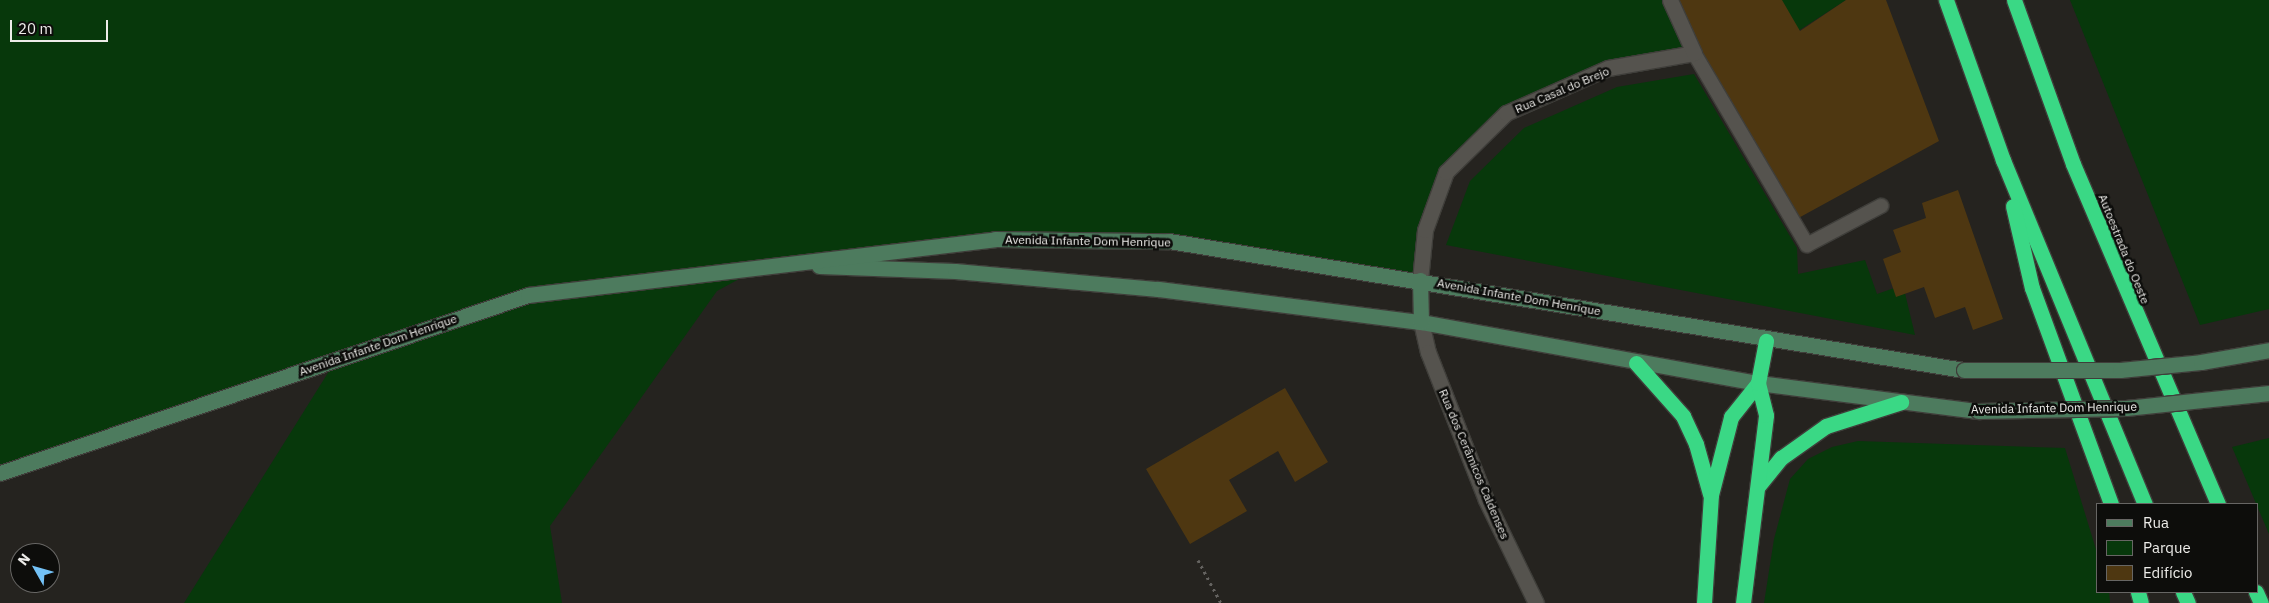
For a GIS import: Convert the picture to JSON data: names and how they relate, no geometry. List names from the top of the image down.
{
  "streets": {
    "highway": ["Autoestrada do Oeste"],
    "main road": ["Avenida Infante Dom Henrique"],
    "street": ["Rua Casal do Brejo", "Rua dos Cerâmicos Caldenses"]
  },
  "crossings": [
    ["Rua Casal do Brejo", "Avenida Infante Dom Henrique"],
    ["Avenida Infante Dom Henrique", "Rua dos Cerâmicos Caldenses"]
  ],
  "legend": ["Rua", "Parque", "Edifício"],
  "scale_bar": "20 m",
  "north": "top left"
}
